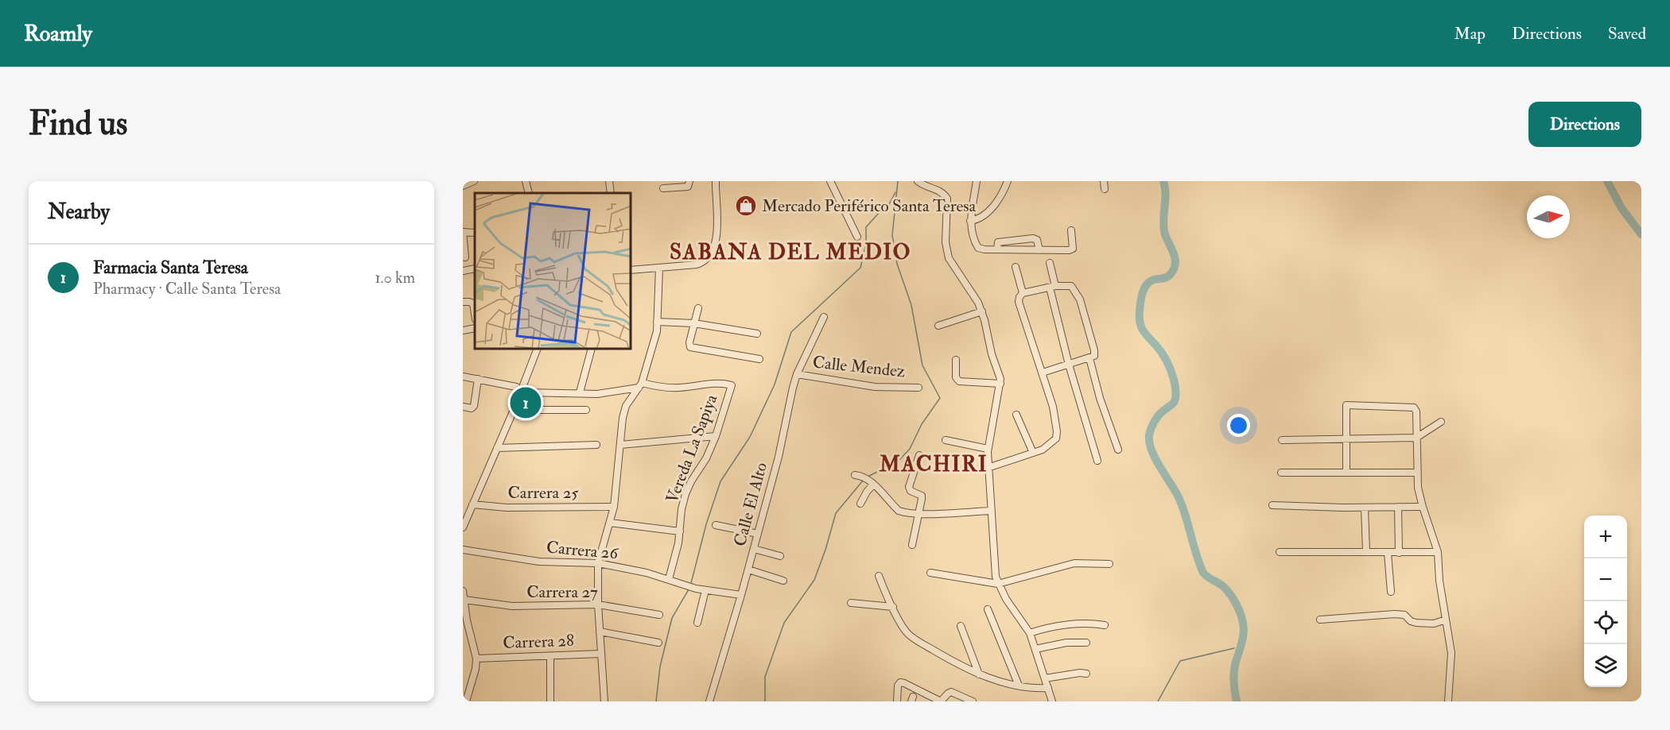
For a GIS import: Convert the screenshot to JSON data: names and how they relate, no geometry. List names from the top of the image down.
{
  "streets": {
    "street": [
      "Calle Mendez",
      "Vereda La Sapiya",
      "Carrera 25",
      "Calle El Alto",
      "Carrera 26",
      "Carrera 27",
      "Carrera 28"
    ]
  },
  "crossings": [
    ["Calle Mendez", "Calle El Alto"],
    ["Vereda La Sapiya", "Carrera 26"],
    ["Calle El Alto", "Carrera 26"]
  ],
  "districts": ["SABANA DEL MEDIO", "MACHIRI"],
  "places": {
    "shop": ["Mercado Periférico Santa Teresa"]
  },
  "north": "right",
  "page": {
    "header": "Roamly",
    "nav": ["Map", "Directions", "Saved"],
    "buttons": "Directions",
    "title": "Find us",
    "heading": "Nearby",
    "list": [
      {
        "mark": "1",
        "name": "Farmacia Santa Teresa",
        "note": "Pharmacy · Calle Santa Teresa",
        "value": "1.0 km"
      }
    ],
    "pins": "1",
    "map_buttons": ["+", "−"]
  }
}
